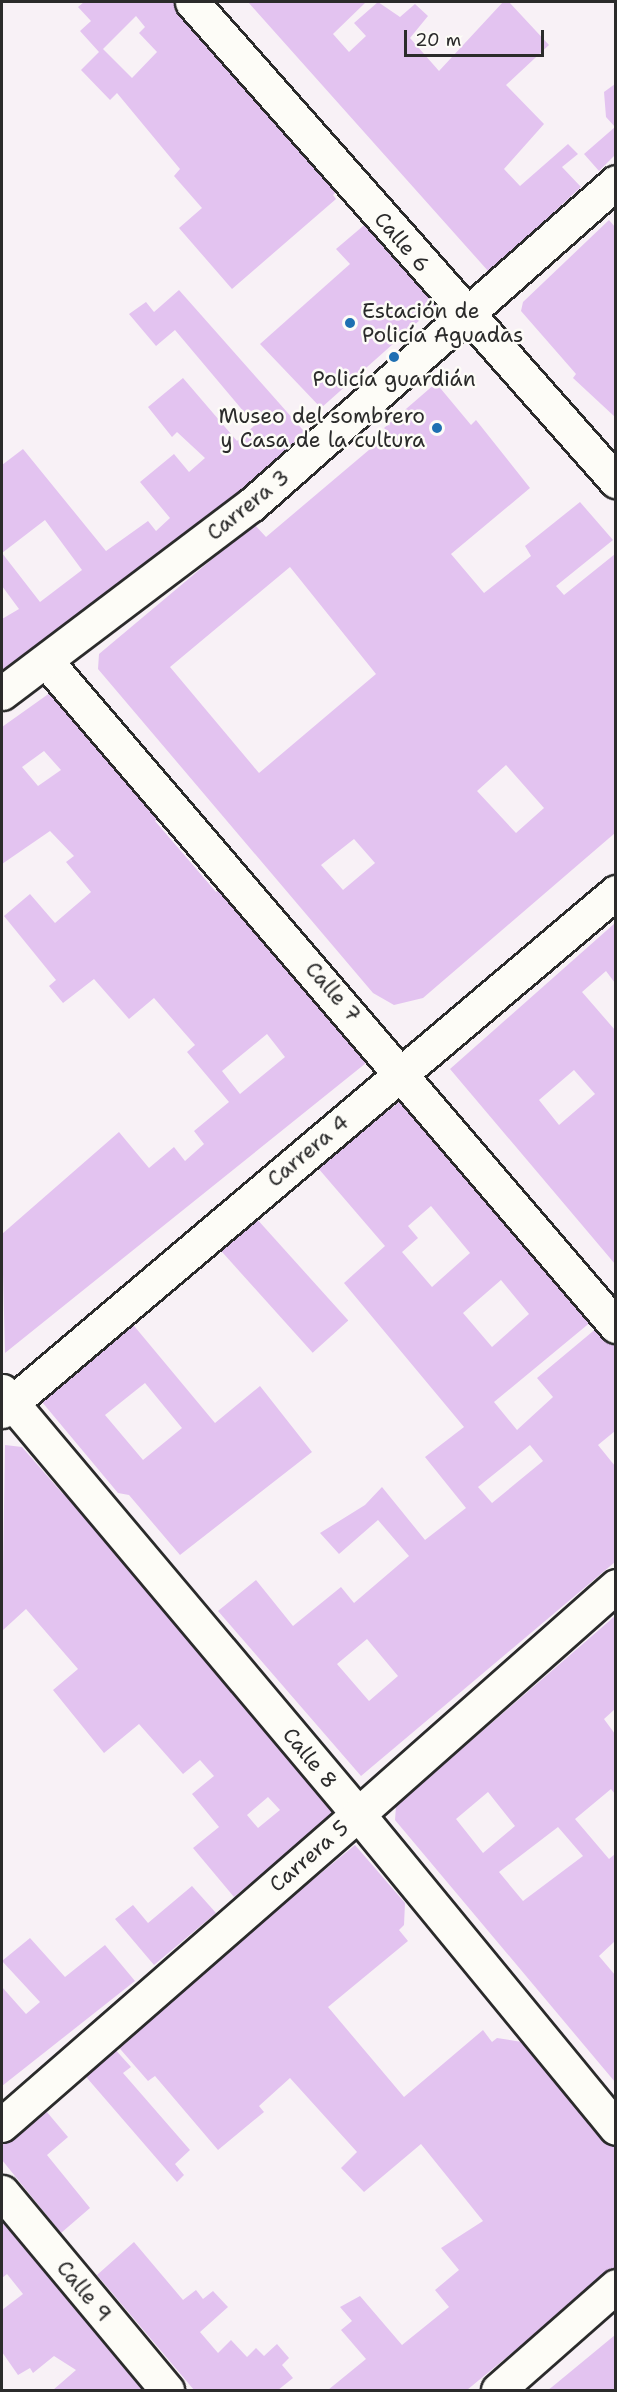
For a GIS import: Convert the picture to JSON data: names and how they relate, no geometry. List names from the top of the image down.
{
  "streets": {
    "street": [
      "Calle 6",
      "Carrera 3",
      "Calle 7",
      "Carrera 4",
      "Calle 8",
      "Carrera 5",
      "Calle 9"
    ]
  },
  "crossings": [
    ["Calle 6", "Carrera 3"],
    ["Carrera 3", "Calle 7"],
    ["Calle 7", "Carrera 4"],
    ["Carrera 4", "Calle 8"],
    ["Calle 8", "Carrera 5"]
  ],
  "places": ["Estación de Policía Aguadas", "Policía guardián", "Museo del sombrero y Casa de la cultura"],
  "scale_bar": "20 m"
}
